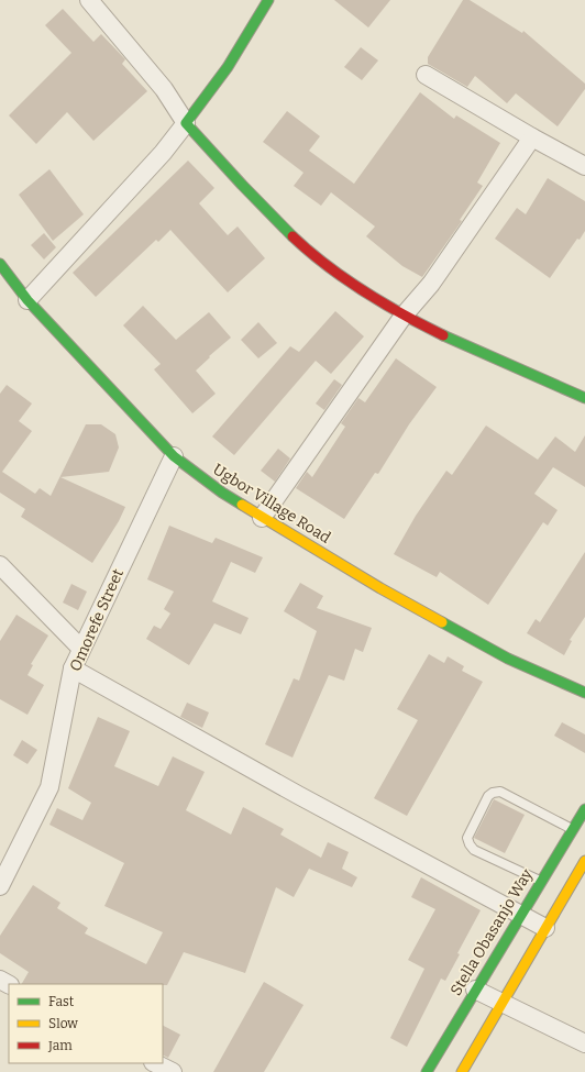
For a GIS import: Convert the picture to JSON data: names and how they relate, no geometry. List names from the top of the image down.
{
  "streets": {
    "street": ["Ugbor Village Road", "Omorefe Street", "Stella Obasanjo Way"]
  },
  "crossings": [
    ["Ugbor Village Road", "Omorefe Street"]
  ],
  "legend": ["Fast", "Slow", "Jam"]
}
